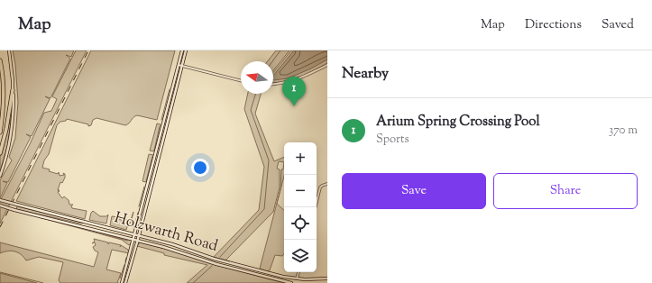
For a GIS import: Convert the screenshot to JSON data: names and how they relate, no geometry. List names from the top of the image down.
{
  "streets": {
    "main road": ["Holzwarth Road"]
  },
  "north": "left",
  "page": {
    "header": "Map",
    "nav": ["Map", "Directions", "Saved"],
    "heading": "Nearby",
    "pins": "1",
    "list": [
      {
        "mark": "1",
        "name": "Arium Spring Crossing Pool",
        "note": "Sports",
        "value": "370 m"
      }
    ],
    "map_buttons": ["+", "−"],
    "buttons": ["Save", "Share"]
  }
}
